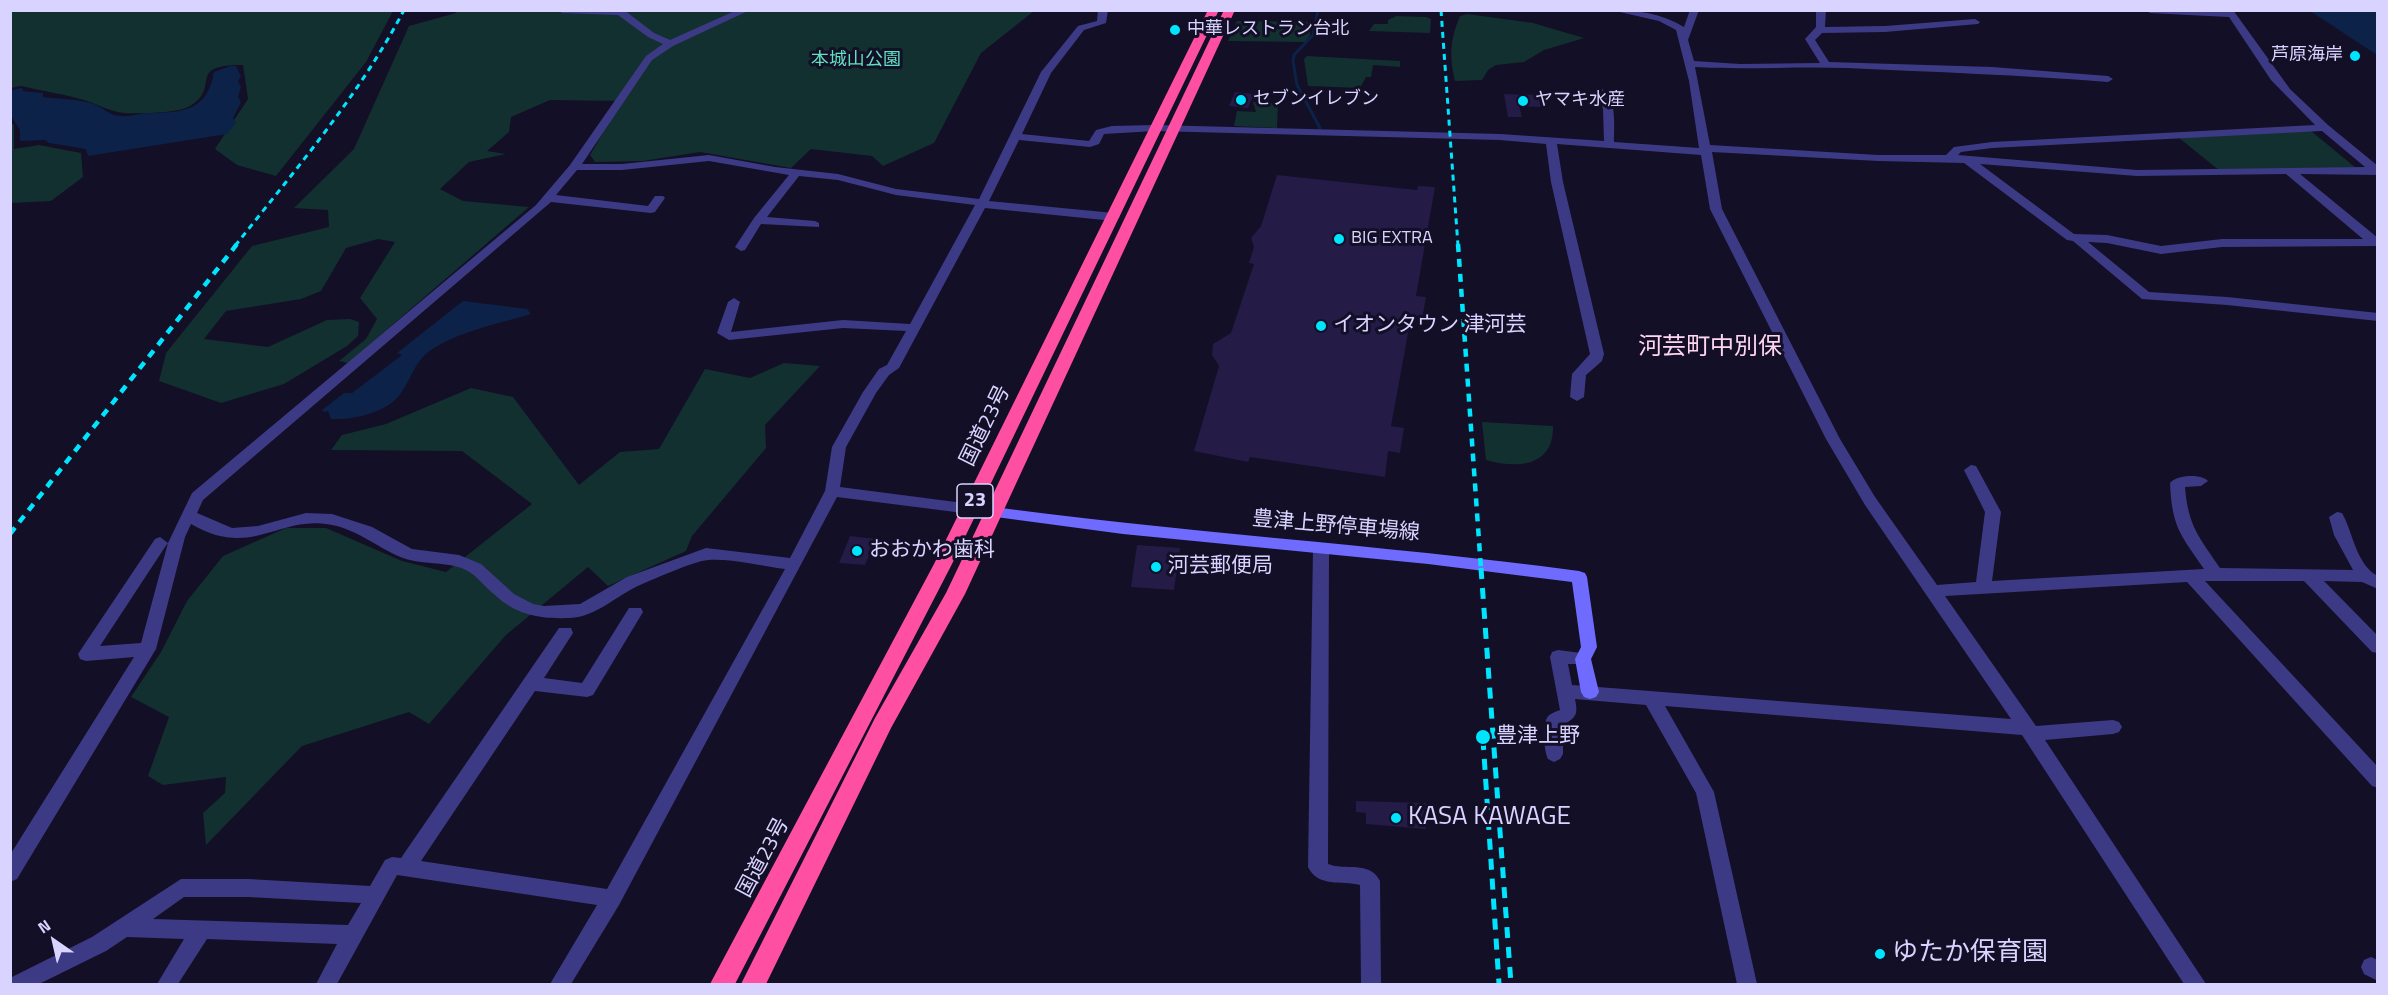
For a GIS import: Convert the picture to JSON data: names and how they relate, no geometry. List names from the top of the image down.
{
  "streets": {
    "highway": ["国道23号", "23"],
    "main road": ["豊津上野停車場線"]
  },
  "crossings": [
    ["国道23号", "豊津上野停車場線"],
    ["23", "豊津上野停車場線"]
  ],
  "districts": ["河芸町中別保"],
  "parks": ["本城山公園"],
  "places": [
    "中華レストラン台北",
    "芦原海岸",
    "セブンイレブン",
    "ヤマキ水産",
    "BIG EXTRA",
    "イオンタウン 津河芸",
    "おおかわ歯科",
    "河芸郵便局",
    "豊津上野",
    "KASA KAWAGE",
    "ゆたか保育園"
  ],
  "north": "top left"
}
